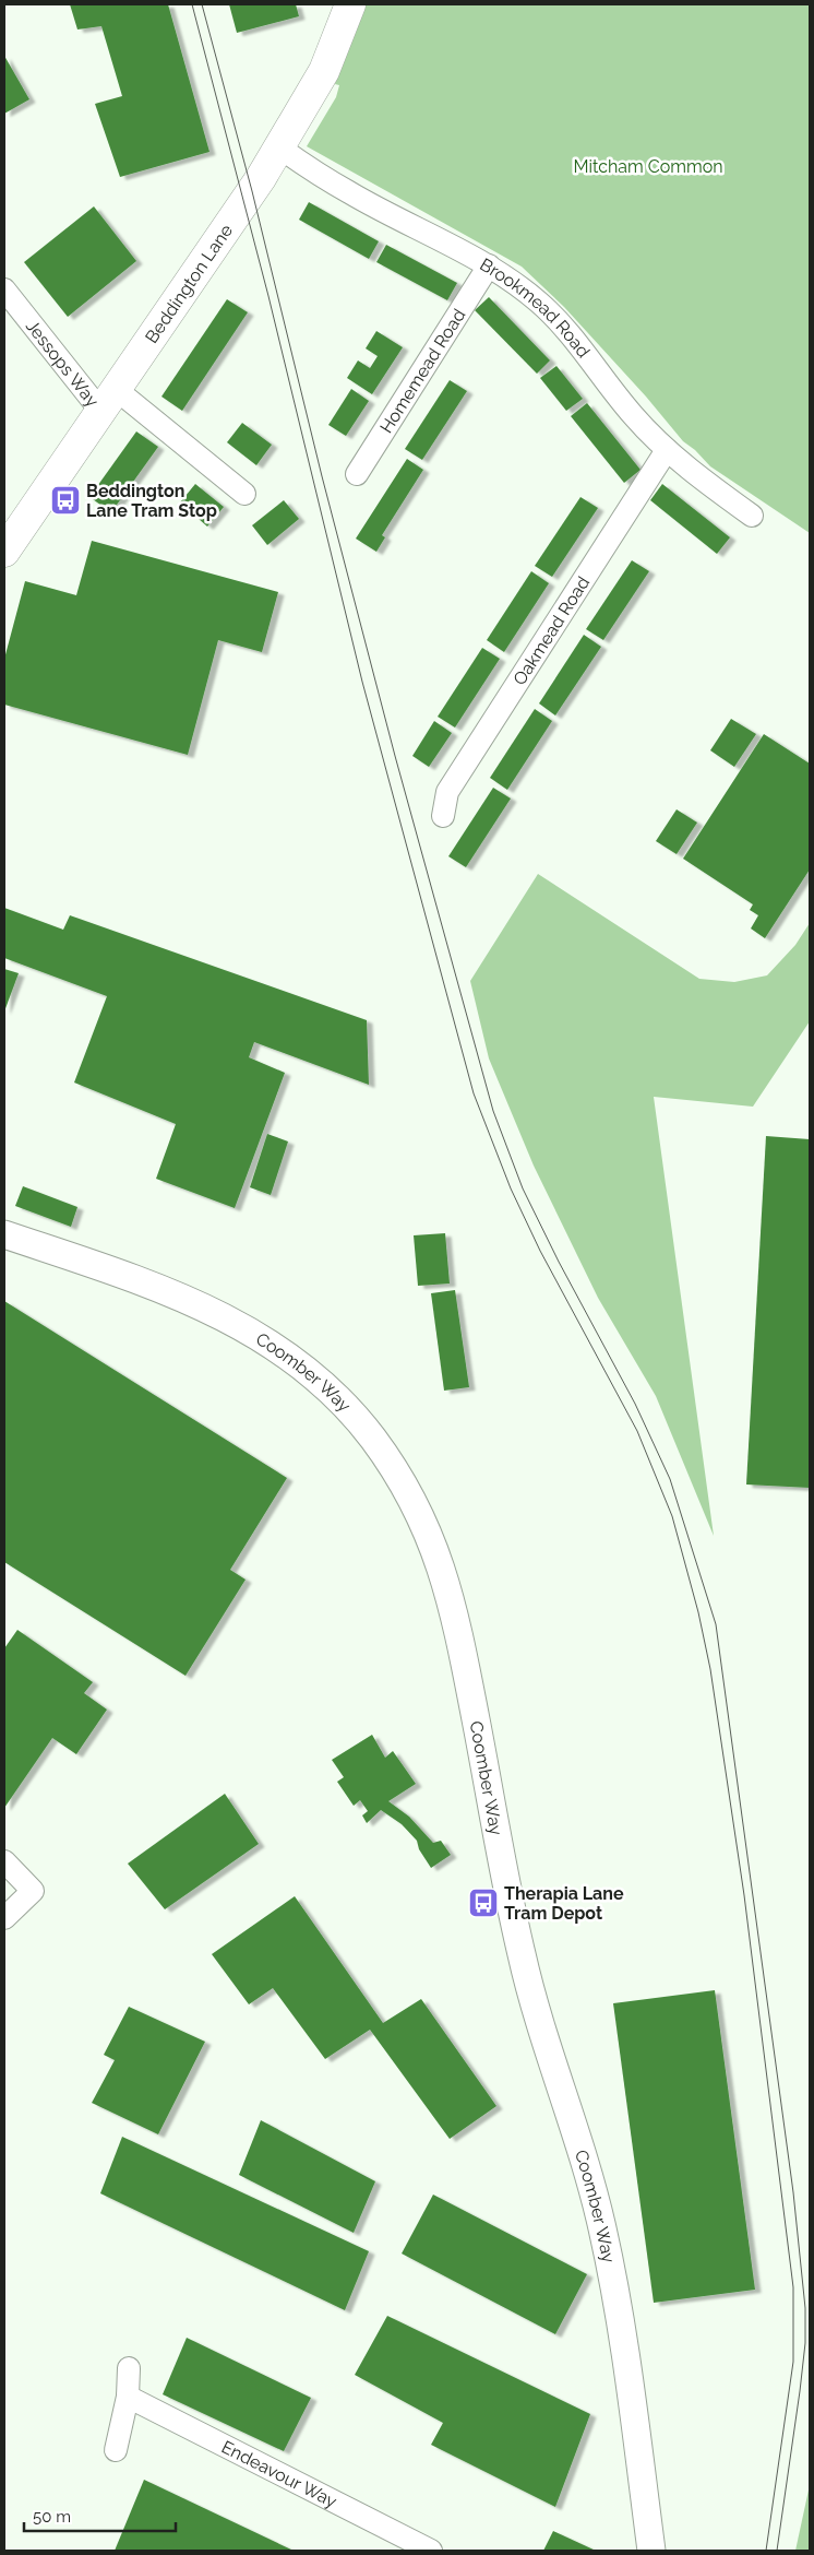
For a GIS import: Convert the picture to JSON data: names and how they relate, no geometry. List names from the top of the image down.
{
  "streets": {
    "main road": ["Beddington Lane"],
    "street": [
      "Brookmead Road",
      "Jessops Way",
      "Homemead Road",
      "Oakmead Road",
      "Coomber Way",
      "Endeavour Way"
    ]
  },
  "crossings": [
    ["Beddington Lane", "Brookmead Road"],
    ["Beddington Lane", "Jessops Way"],
    ["Brookmead Road", "Homemead Road"],
    ["Brookmead Road", "Oakmead Road"]
  ],
  "parks": ["Mitcham Common"],
  "places": {
    "bus stop": ["Beddington Lane Tram Stop", "Therapia Lane Tram Depot"]
  },
  "scale_bar": "50 m"
}
